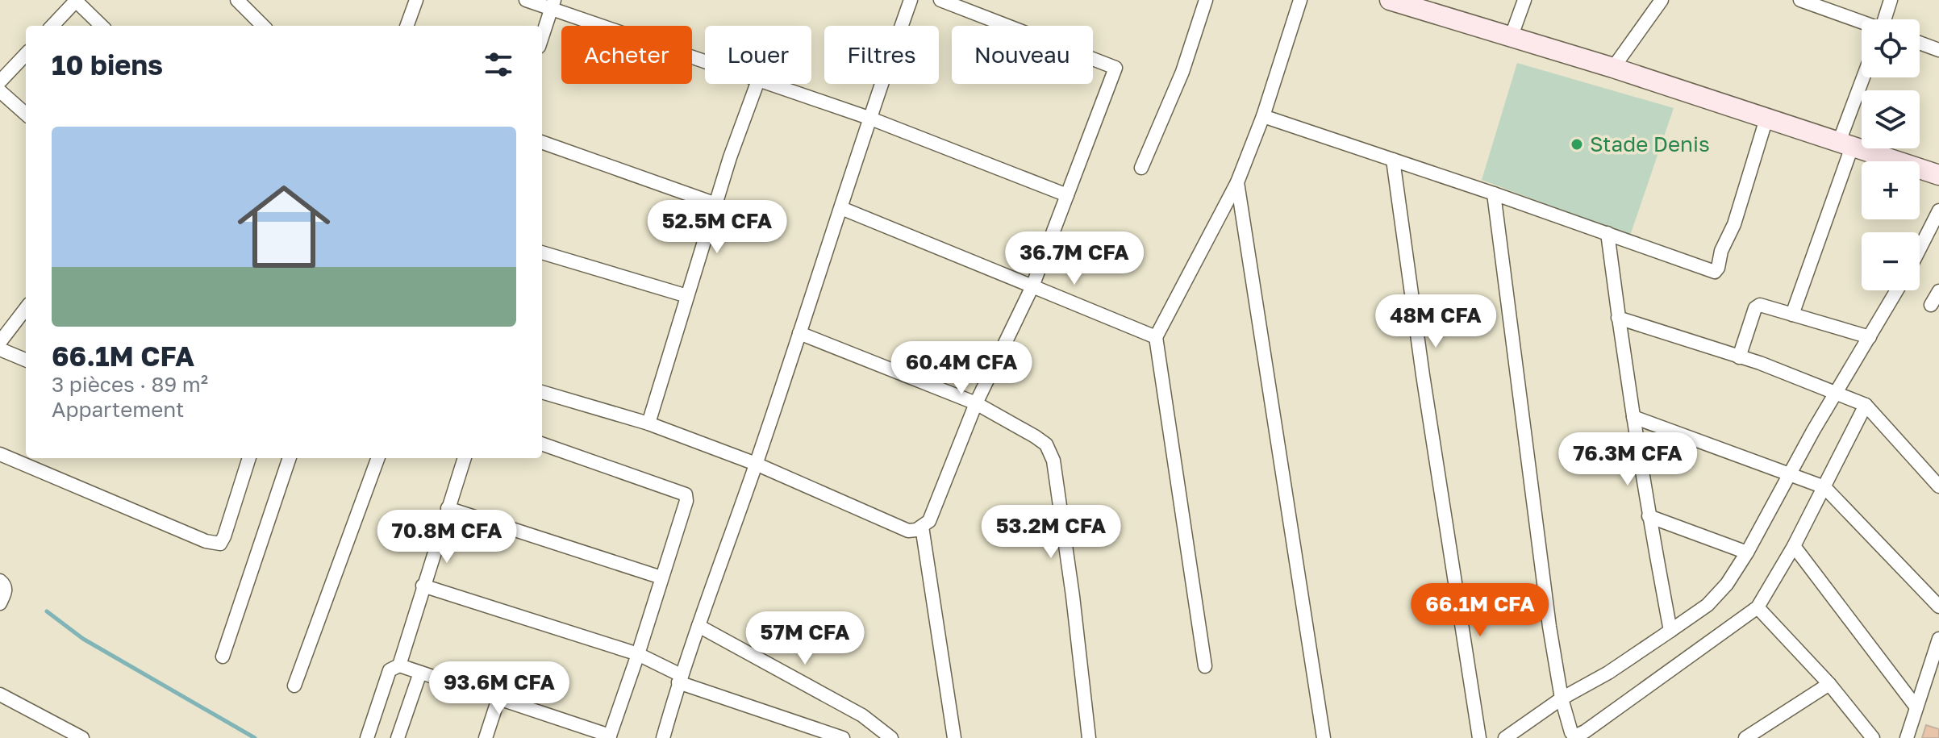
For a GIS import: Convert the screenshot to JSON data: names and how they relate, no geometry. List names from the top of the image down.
{
  "places": ["Stade Denis"],
  "page": {
    "map_buttons": ["+", "−"],
    "chip": [
      "Acheter",
      "Louer",
      "Filtres",
      "Nouveau"
    ],
    "heading": "10 biens",
    "list": [
      {
        "name": "66.1M CFA",
        "note": "3 pièces · 89 m² · Appartement"
      }
    ],
    "price": [
      "52.5M CFA",
      "36.7M CFA",
      "48M CFA",
      "60.4M CFA",
      "76.3M CFA",
      "53.2M CFA",
      "70.8M CFA",
      "66.1M CFA",
      "57M CFA",
      "93.6M CFA"
    ]
  }
}
